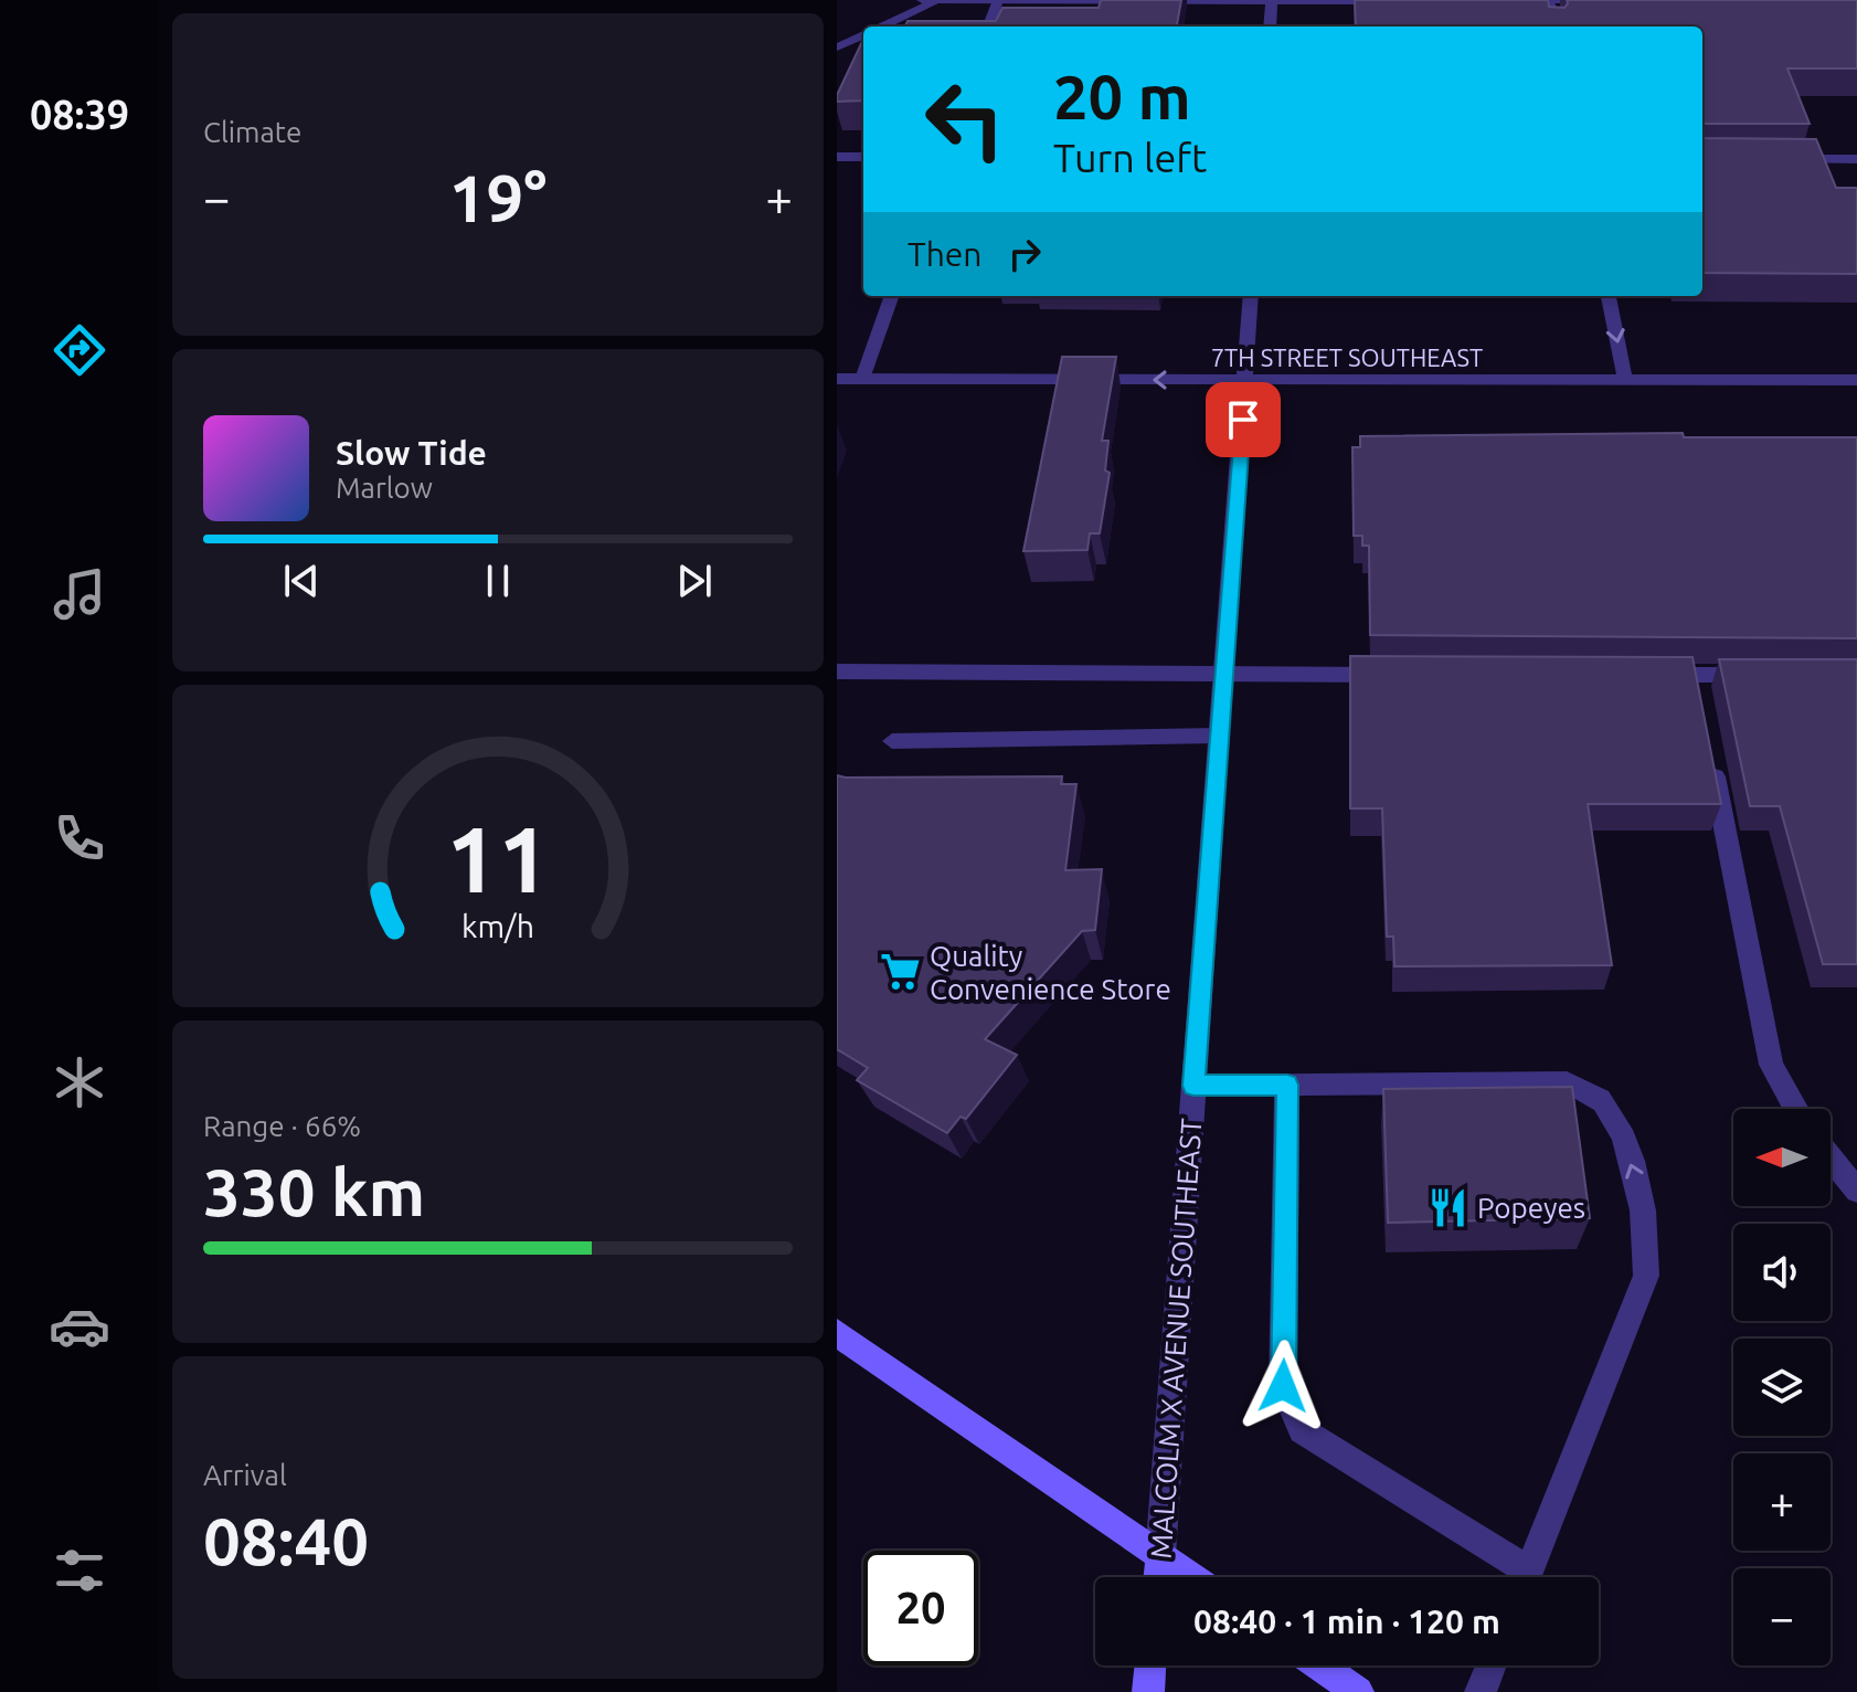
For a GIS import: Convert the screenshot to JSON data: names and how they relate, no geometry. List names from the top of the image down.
{
  "streets": {
    "main road": ["MALCOLM X AVENUE SOUTHEAST"],
    "street": ["7TH STREET SOUTHEAST"]
  },
  "crossings": [
    ["7TH STREET SOUTHEAST", "MALCOLM X AVENUE SOUTHEAST"]
  ],
  "one_way": ["7TH STREET SOUTHEAST"],
  "places": {
    "supermarket": ["Quality Convenience Store"],
    "restaurant": ["Popeyes"]
  },
  "north": "left",
  "page": {
    "tabs": "08:39",
    "tile": [
      "Climate",
      ["Range · 66%", "330 km"],
      ["Arrival", "08:40"]
    ],
    "turn": ["20 m", "Turn left"],
    "heat": ["−", "19°", "+"],
    "then": "Then",
    "song": ["Slow Tide", "Marlow"],
    "map_buttons": ["+", "−"],
    "limit": "20",
    "trip": "08:40 · 1 min · 120 m",
    "gauge": ["11", "km/h"]
  }
}
